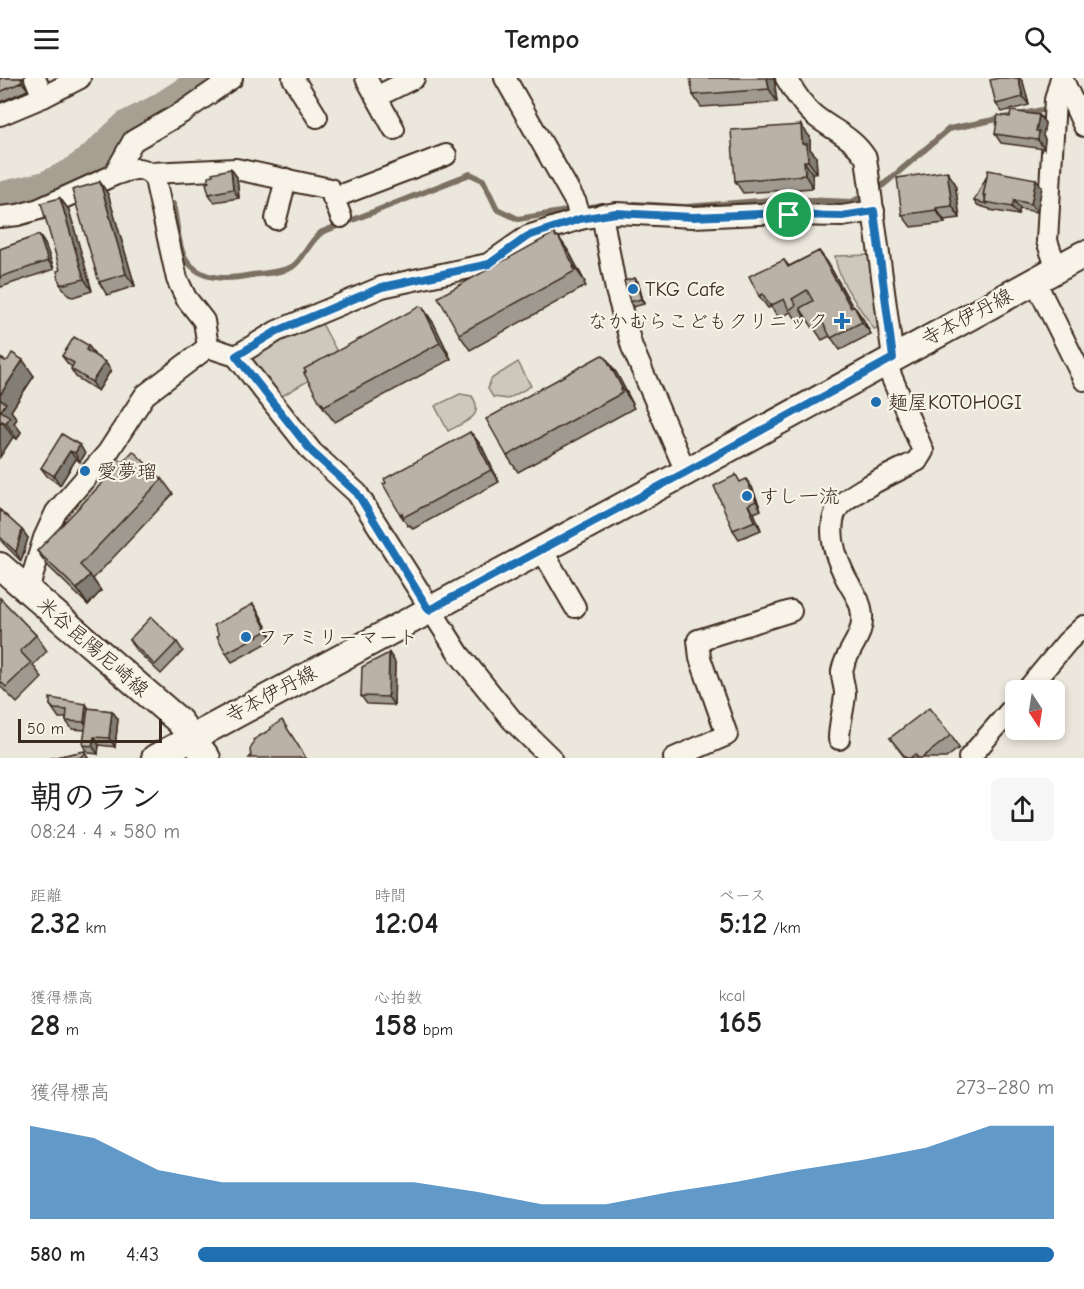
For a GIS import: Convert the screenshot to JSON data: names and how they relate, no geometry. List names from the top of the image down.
{
  "streets": {
    "main road": ["寺本伊丹線", "米谷昆陽尼崎線"]
  },
  "crossings": [
    ["寺本伊丹線", "米谷昆陽尼崎線"]
  ],
  "places": {
    "other": [
      "TKG Cafe",
      "麺屋KOTOHOGI",
      "愛夢瑠",
      "すし一流",
      "ファミリーマート"
    ],
    "health": ["なかむらこどもクリニック"]
  },
  "scale_bar": "50 m",
  "north": "bottom",
  "page": {
    "header": "Tempo",
    "scale": "50 m",
    "heading": ["朝のラン", "08:24 · 4 × 580 m"],
    "stats": [
      ["距離", "2.32 km"],
      ["時間", "12:04"],
      ["ペース", "5:12 /km"],
      ["獲得標高", "28 m"],
      ["心拍数", "158 bpm"],
      ["kcal", "165"]
    ],
    "chart": ["獲得標高", "273–280 m"],
    "list": [
      {
        "name": "580 m",
        "note": "4:43"
      }
    ]
  }
}
